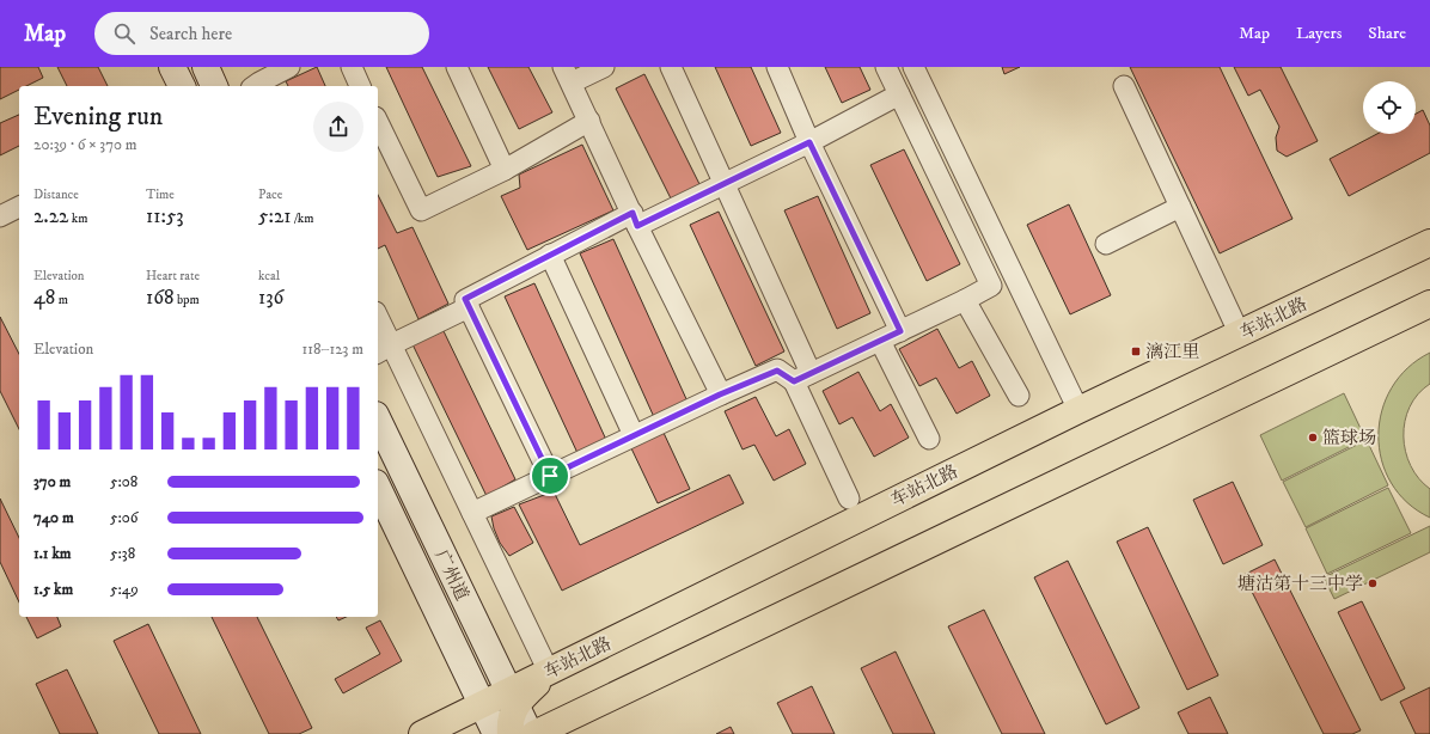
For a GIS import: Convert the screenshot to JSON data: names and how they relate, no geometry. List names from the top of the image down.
{
  "streets": {
    "main road": ["车站北路"],
    "street": ["广州道"]
  },
  "crossings": [
    ["车站北路", "广州道"]
  ],
  "places": {
    "transit": ["漓江里"],
    "other": ["篮球场", "塘沽第十三中学"]
  },
  "page": {
    "header": "Map",
    "search": "Search here",
    "nav": ["Map", "Layers", "Share"],
    "heading": ["Evening run", "20:39 · 6 × 370 m"],
    "stats": [
      ["Distance", "2.22 km"],
      ["Time", "11:53"],
      ["Pace", "5:21 /km"],
      ["Elevation", "48 m"],
      ["Heart rate", "168 bpm"],
      ["kcal", "136"]
    ],
    "chart": ["Elevation", "118–123 m"],
    "list": [
      {
        "name": "370 m",
        "note": "5:08"
      },
      {
        "name": "740 m",
        "note": "5:06"
      },
      {
        "name": "1.1 km",
        "note": "5:38"
      },
      {
        "name": "1.5 km",
        "note": "5:49"
      }
    ]
  }
}
